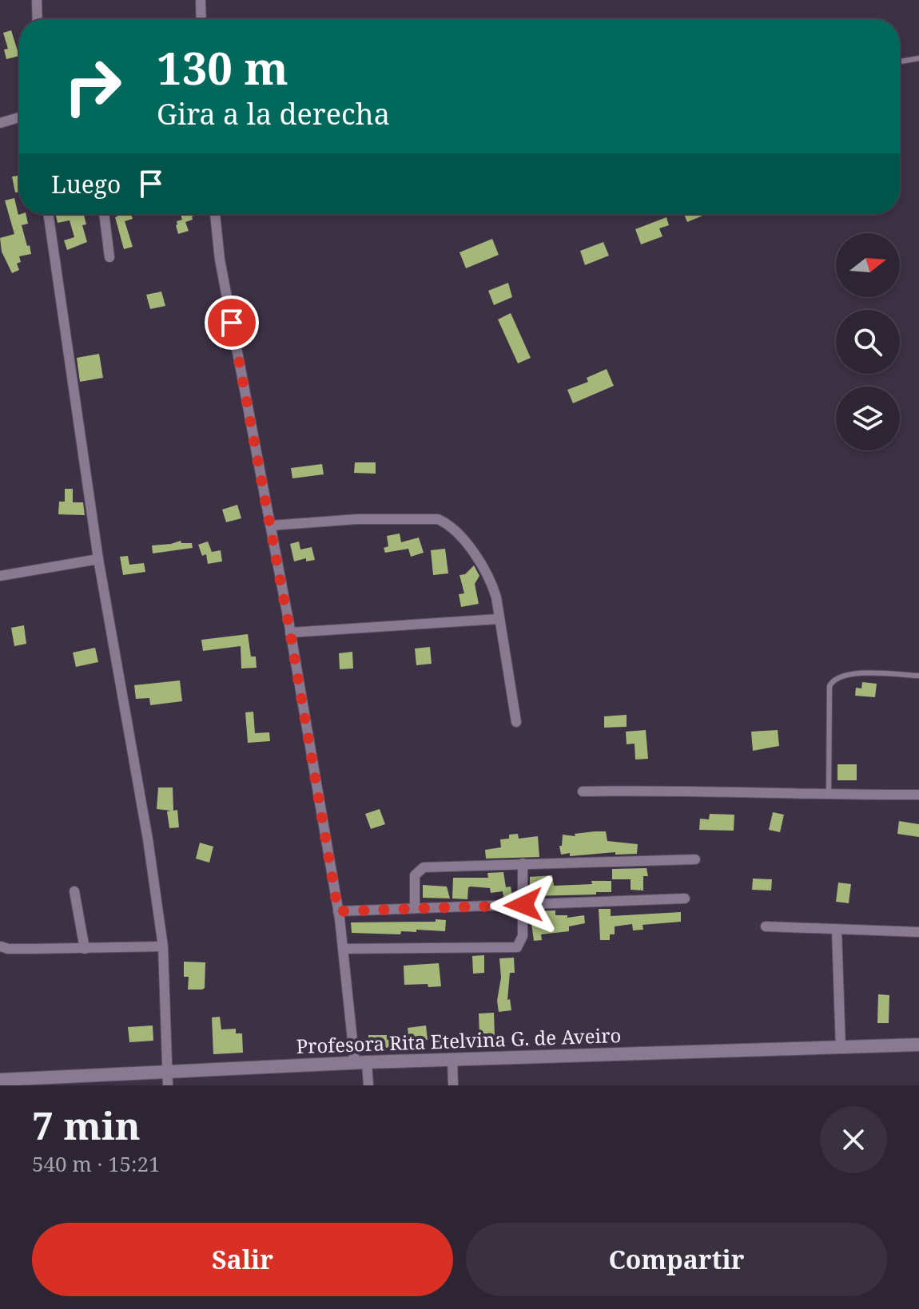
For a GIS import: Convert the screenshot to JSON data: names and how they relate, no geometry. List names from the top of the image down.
{
  "streets": {
    "street": ["Profesora Rita Etelvina G. de Aveiro"]
  },
  "north": "right",
  "page": {
    "turn": ["130 m", "Gira a la derecha"],
    "then": "Luego",
    "heading": ["7 min", "540 m · 15:21"],
    "buttons": ["Salir", "Compartir"]
  }
}
